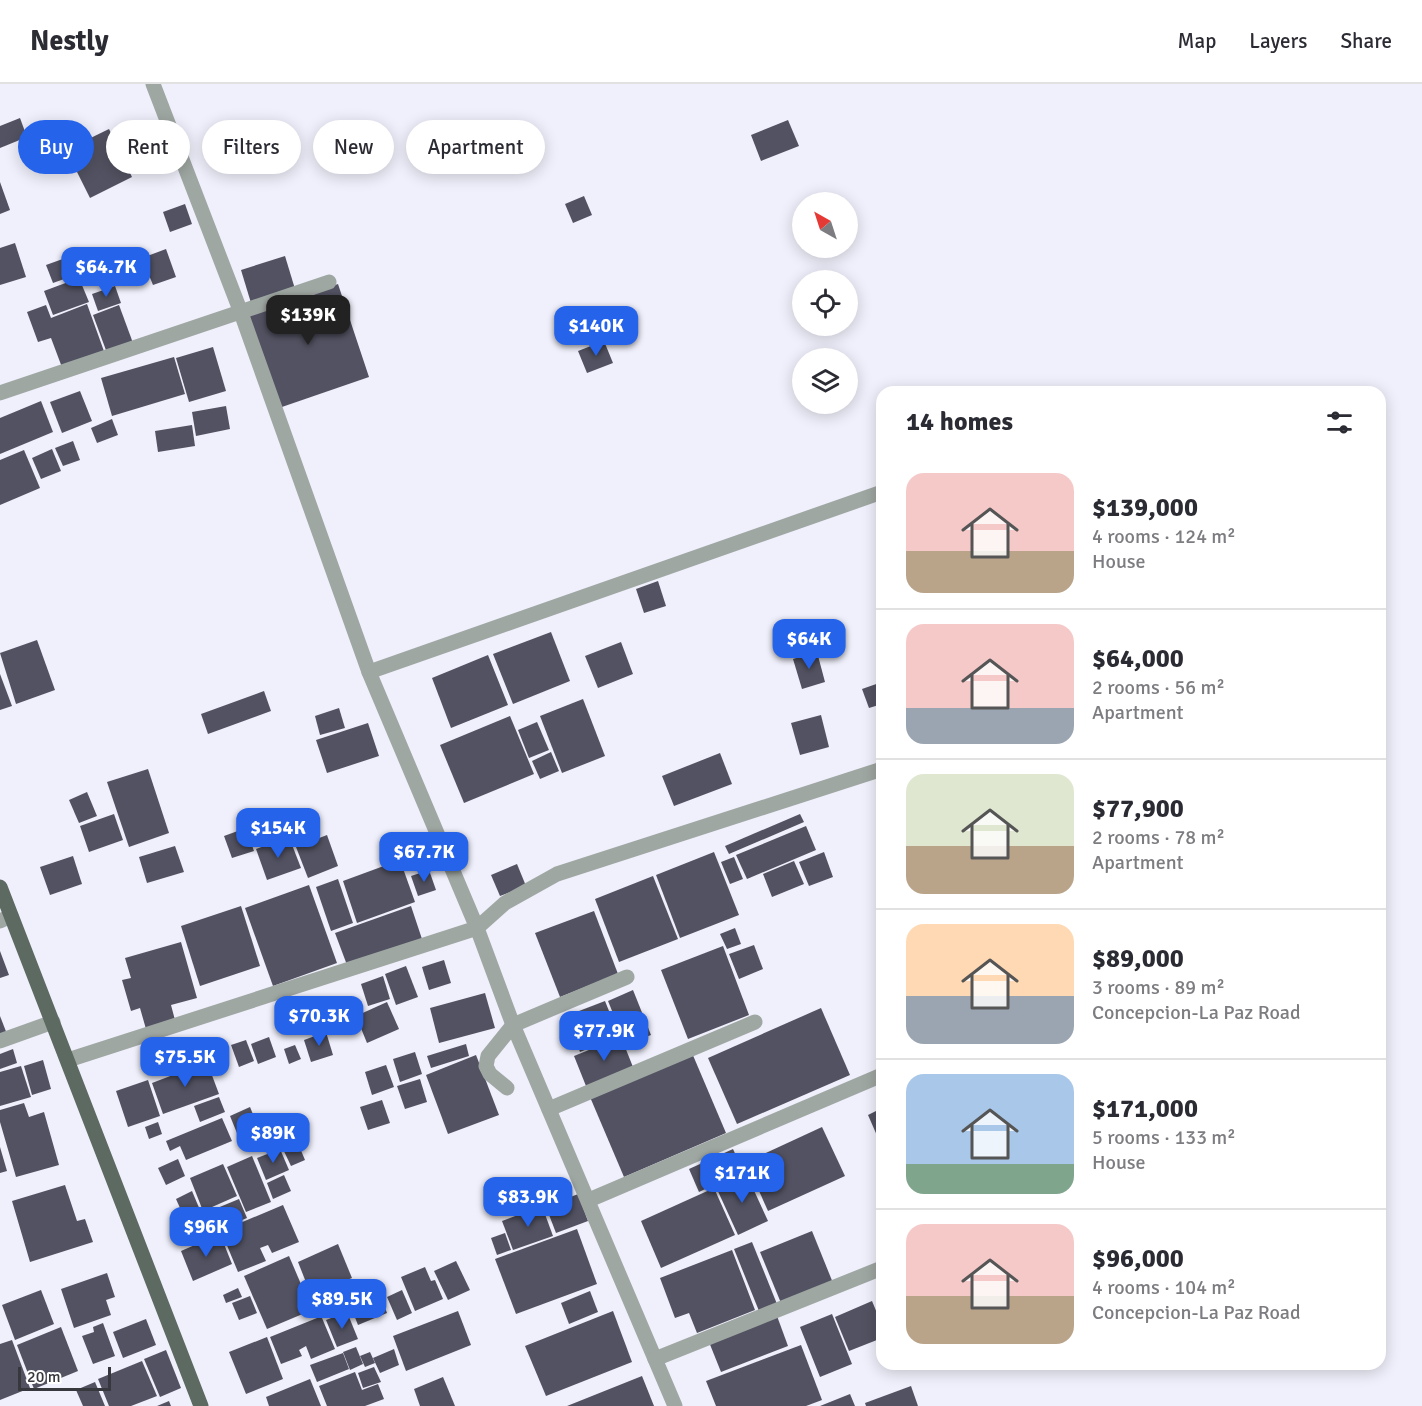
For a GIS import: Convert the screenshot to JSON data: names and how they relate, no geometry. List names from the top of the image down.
{
  "scale_bar": "20 m",
  "north": "top left",
  "page": {
    "header": "Nestly",
    "nav": ["Map", "Layers", "Share"],
    "chip": [
      "Buy",
      "Rent",
      "Filters",
      "New",
      "Apartment"
    ],
    "price": [
      "$64.7K",
      "$139K",
      "$140K",
      "$64K",
      "$154K",
      "$67.7K",
      "$70.3K",
      "$77.9K",
      "$75.5K",
      "$89K",
      "$171K",
      "$83.9K",
      "$96K",
      "$89.5K"
    ],
    "heading": "14 homes",
    "list": [
      {
        "name": "$139,000",
        "note": "4 rooms · 124 m² · House"
      },
      {
        "name": "$64,000",
        "note": "2 rooms · 56 m² · Apartment"
      },
      {
        "name": "$77,900",
        "note": "2 rooms · 78 m² · Apartment"
      },
      {
        "name": "$89,000",
        "note": "3 rooms · 89 m² · Concepcion-La Paz Road"
      },
      {
        "name": "$171,000",
        "note": "5 rooms · 133 m² · House"
      },
      {
        "name": "$96,000",
        "note": "4 rooms · 104 m² · Concepcion-La Paz Road"
      }
    ],
    "scale": "20 m"
  }
}
